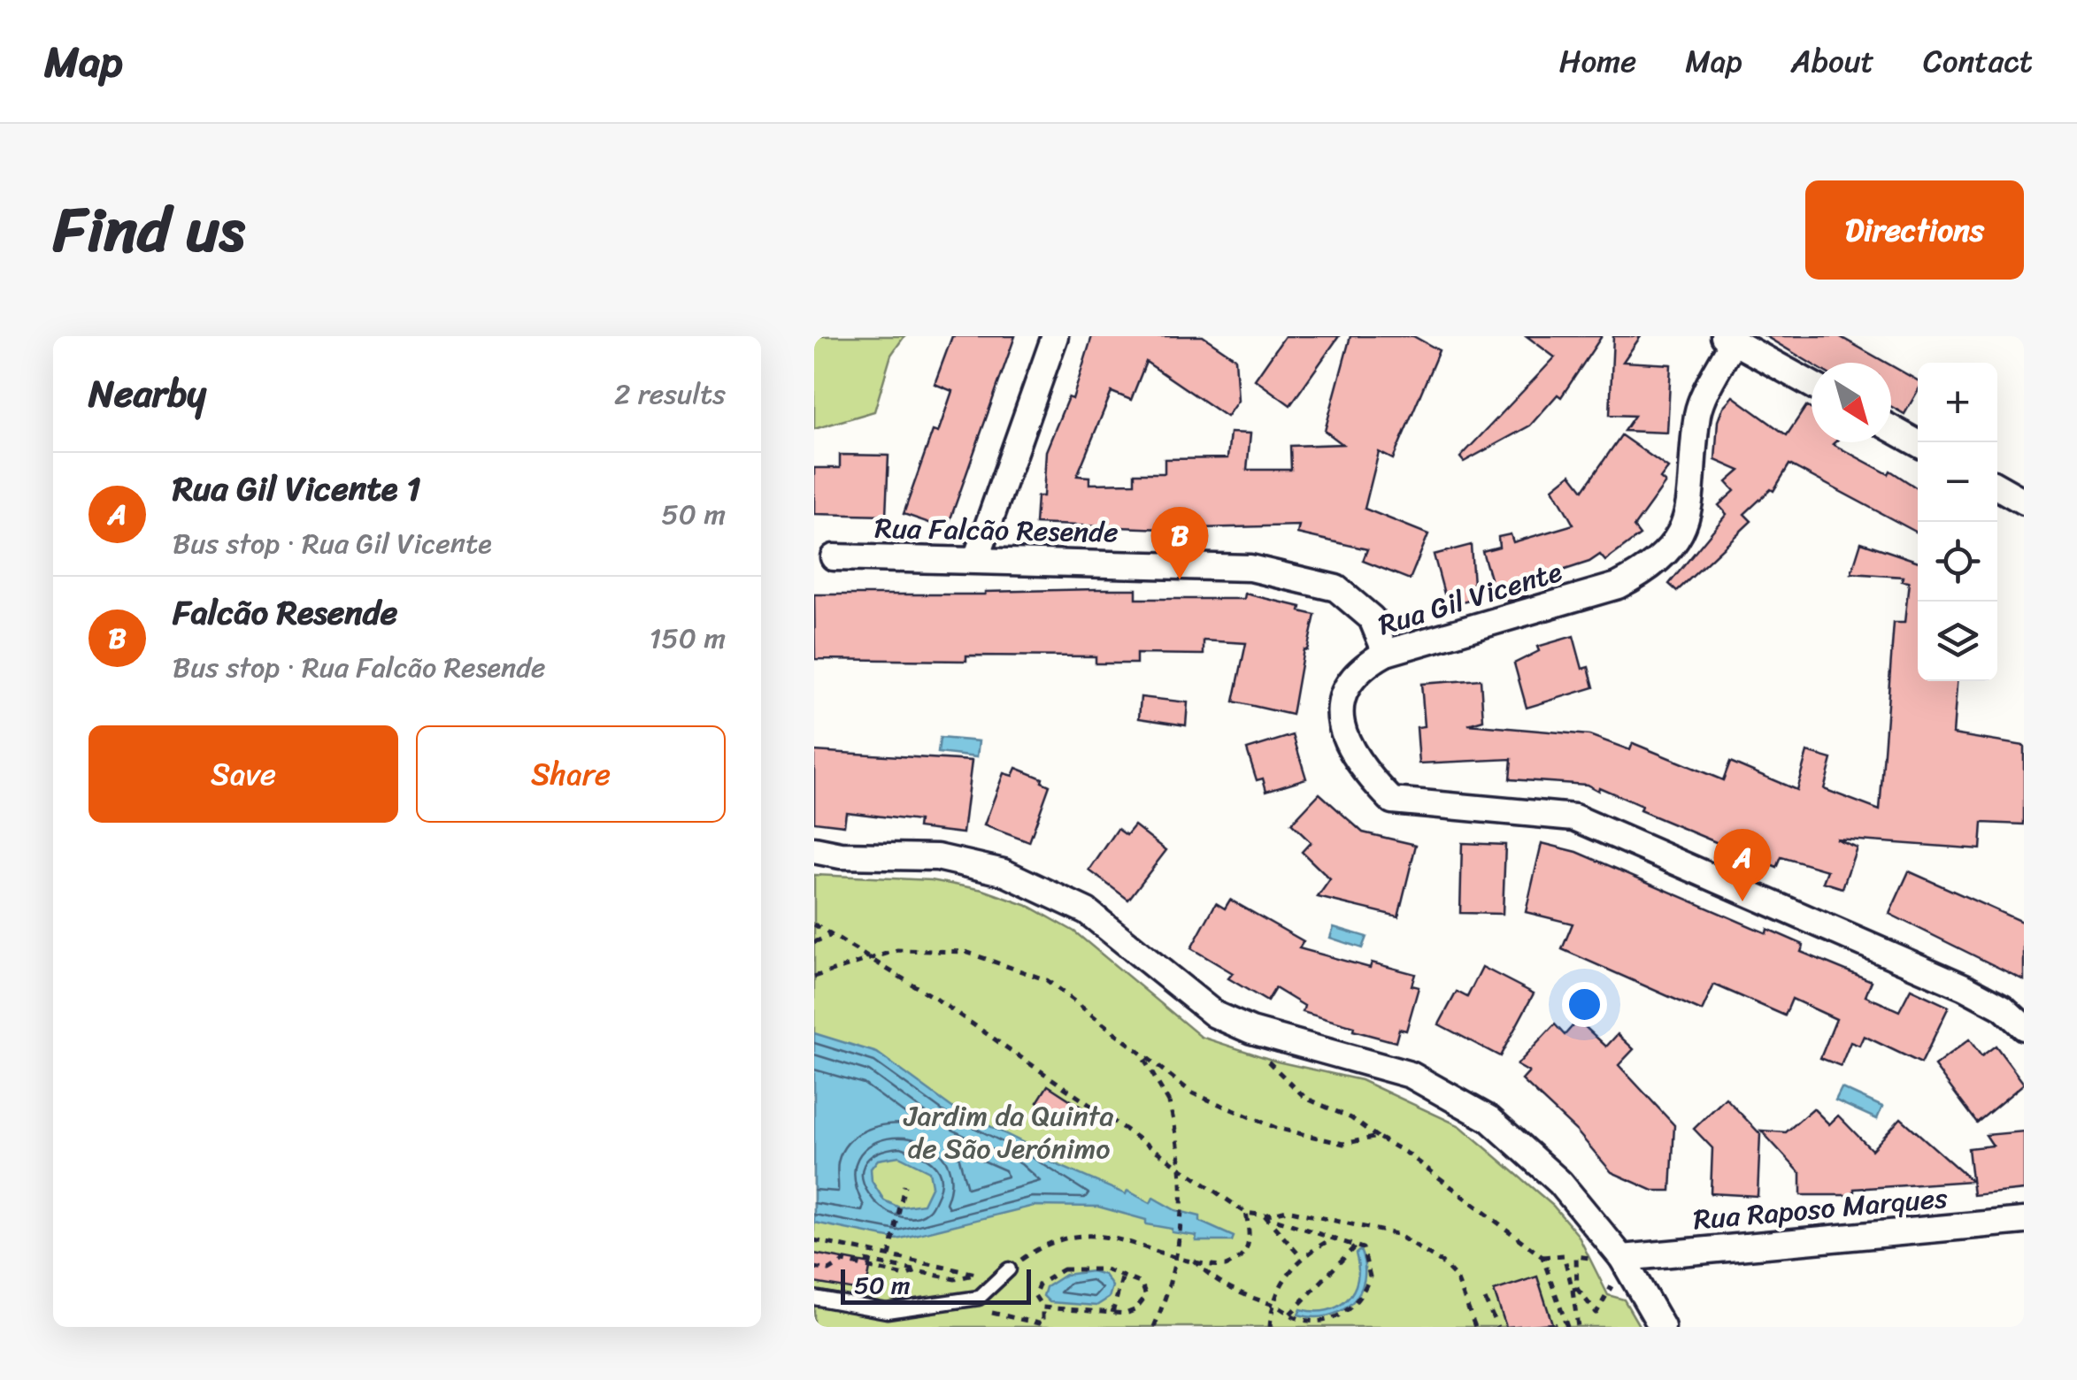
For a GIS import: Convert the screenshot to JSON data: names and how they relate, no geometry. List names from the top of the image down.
{
  "streets": {
    "street": ["Rua Falcão Resende", "Rua Gil Vicente", "Rua Raposo Marques"]
  },
  "crossings": [
    ["Rua Falcão Resende", "Rua Gil Vicente"]
  ],
  "parks": ["Jardim da Quinta de São Jerónimo"],
  "scale_bar": "50 m",
  "north": "bottom right",
  "page": {
    "header": "Map",
    "nav": [
      "Home",
      "Map",
      "About",
      "Contact"
    ],
    "title": "Find us",
    "buttons": [
      "Directions",
      ["Save", "Share"]
    ],
    "heading": ["Nearby", "2 results"],
    "map_buttons": ["+", "−"],
    "list": [
      {
        "mark": "A",
        "name": "Rua Gil Vicente 1",
        "note": "Bus stop · Rua Gil Vicente",
        "value": "50 m"
      },
      {
        "mark": "B",
        "name": "Falcão Resende",
        "note": "Bus stop · Rua Falcão Resende",
        "value": "150 m"
      }
    ],
    "pins": ["B", "A"],
    "scale": "50 m"
  }
}
